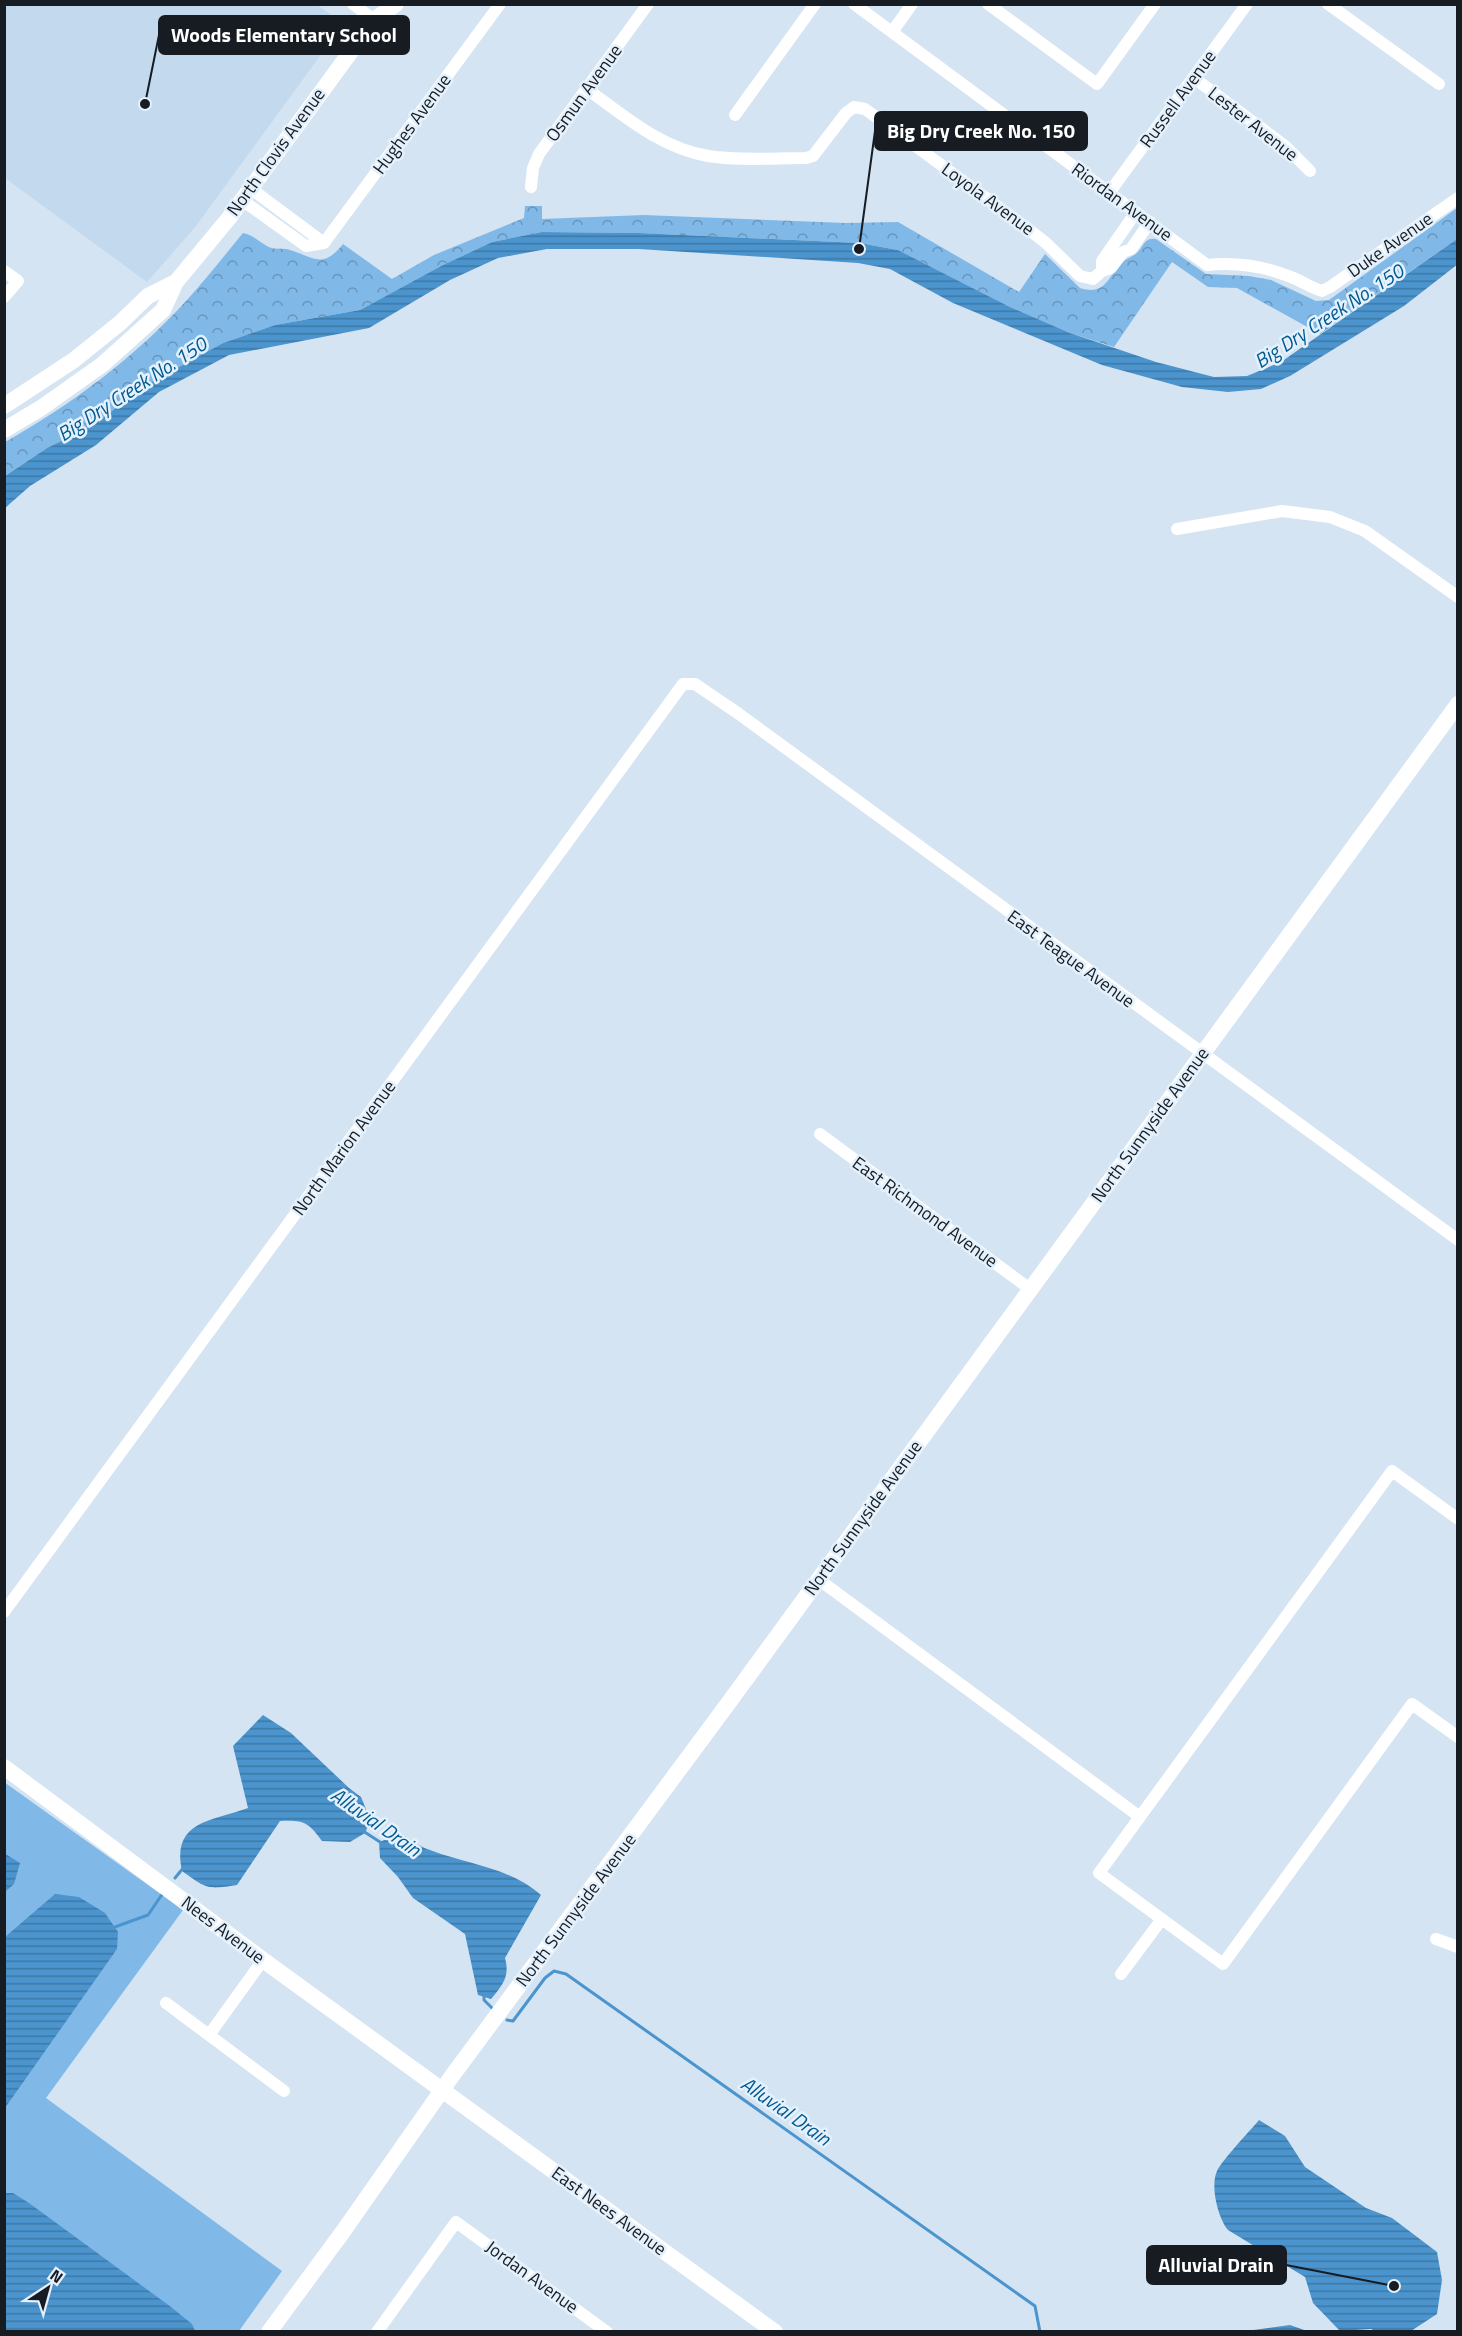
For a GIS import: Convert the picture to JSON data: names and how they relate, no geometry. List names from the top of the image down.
{
  "streets": {
    "main road": [
      "North Clovis Avenue",
      "North Sunnyside Avenue",
      "Nees Avenue",
      "East Nees Avenue"
    ],
    "street": [
      "Osmun Avenue",
      "Russell Avenue",
      "Hughes Avenue",
      "Lester Avenue",
      "Loyola Avenue",
      "Riordan Avenue",
      "Duke Avenue",
      "East Teague Avenue",
      "North Marion Avenue",
      "East Richmond Avenue",
      "Jordan Avenue"
    ]
  },
  "crossings": [
    ["Osmun Avenue", "Loyola Avenue"],
    ["Russell Avenue", "Lester Avenue"],
    ["Russell Avenue", "Riordan Avenue"],
    ["Hughes Avenue", "North Clovis Avenue"],
    ["Riordan Avenue", "Duke Avenue"],
    ["East Teague Avenue", "North Sunnyside Avenue"],
    ["East Teague Avenue", "North Marion Avenue"],
    ["North Sunnyside Avenue", "East Richmond Avenue"],
    ["North Sunnyside Avenue", "Nees Avenue"],
    ["North Sunnyside Avenue", "East Nees Avenue"],
    ["Nees Avenue", "East Nees Avenue"]
  ],
  "water": ["Big Dry Creek No. 150", "Alluvial Drain"],
  "places": ["Woods Elementary School", "Big Dry Creek No. 150", "Alluvial Drain"],
  "north": "top right"
}
